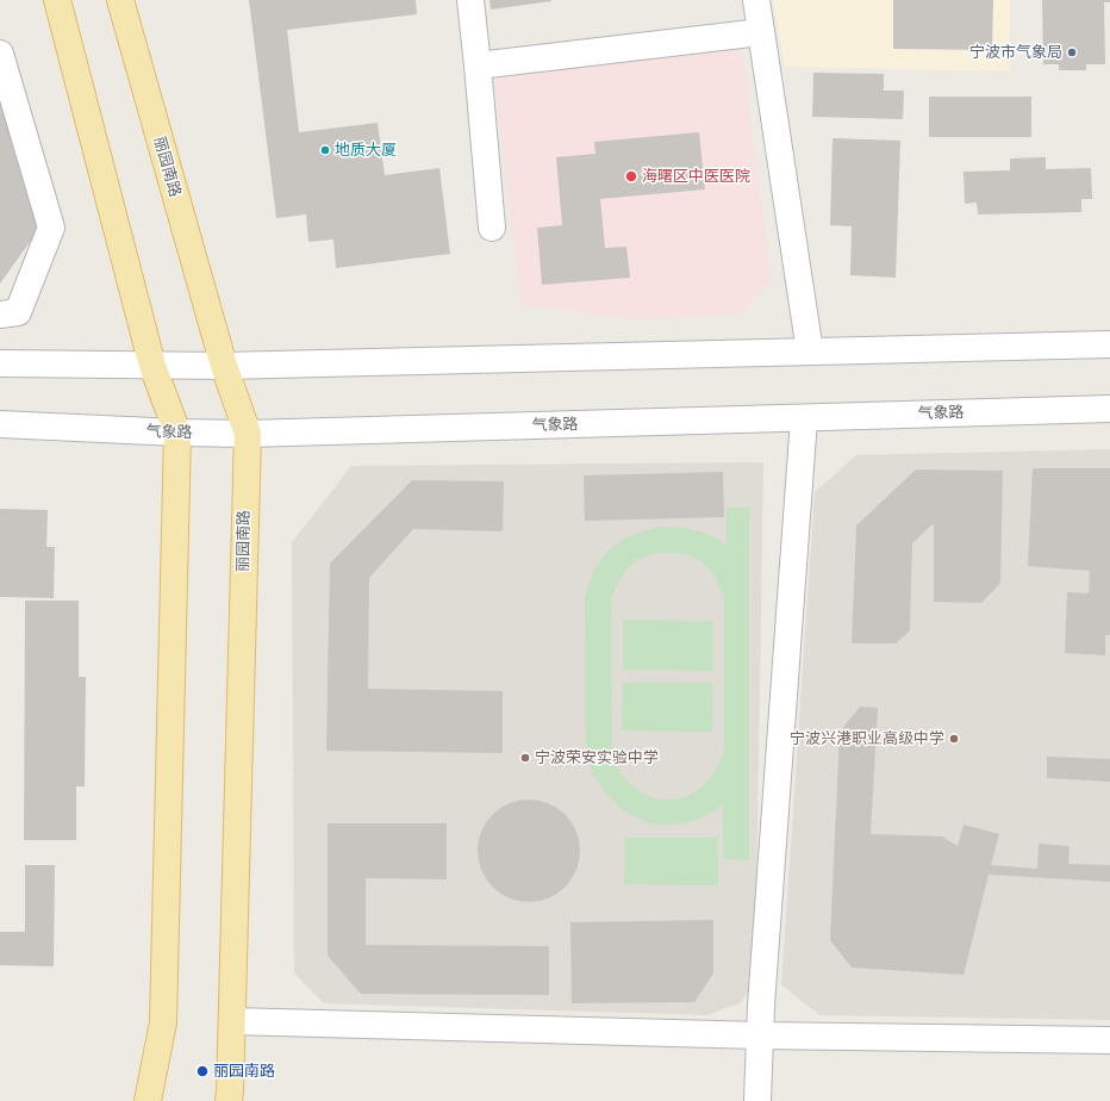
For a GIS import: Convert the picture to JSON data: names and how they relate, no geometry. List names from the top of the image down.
{
  "streets": {
    "main road": ["丽园南路"],
    "street": ["气象路"]
  },
  "crossings": [
    ["丽园南路", "气象路"]
  ],
  "places": [
    "宁波市气象局",
    "地质大厦",
    "海曙区中医医院",
    "宁波兴港职业高级中学",
    "宁波荣安实验中学",
    "丽园南路"
  ]
}
